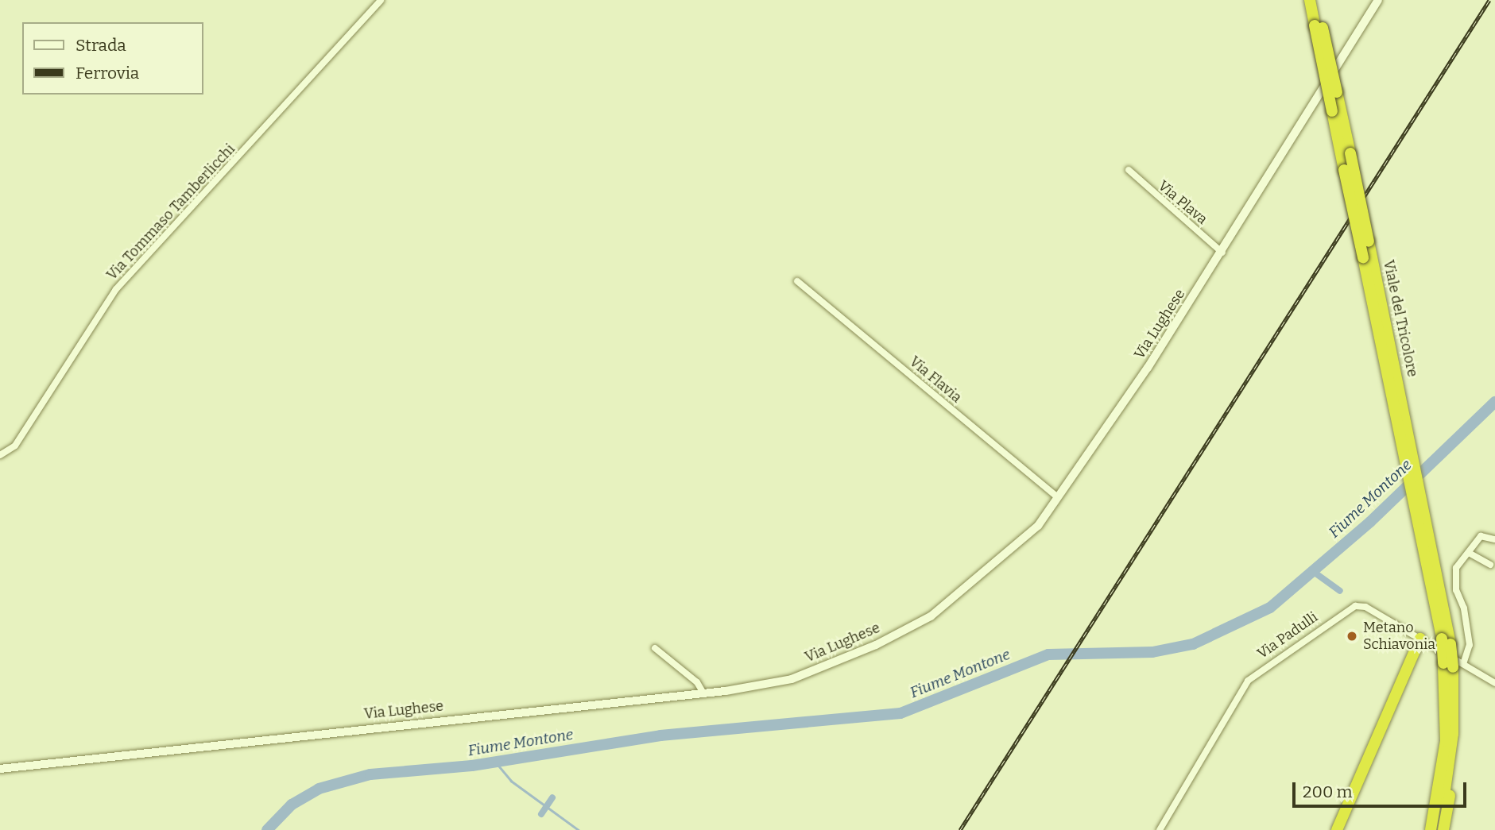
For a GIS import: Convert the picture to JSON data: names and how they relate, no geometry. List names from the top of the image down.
{
  "streets": {
    "highway": ["Viale del Tricolore"],
    "main road": ["Via Lughese"],
    "street": [
      "Via Plava",
      "Via Tommaso Tamberlicchi",
      "Via Flavia",
      "Via Padulli"
    ]
  },
  "crossings": [
    ["Via Plava", "Via Lughese"],
    ["Viale del Tricolore", "Via Padulli"],
    ["Via Lughese", "Via Flavia"]
  ],
  "water": ["Fiume Montone"],
  "places": ["Metano Schiavonia"],
  "legend": ["Strada", "Ferrovia"],
  "scale_bar": "200 m"
}
